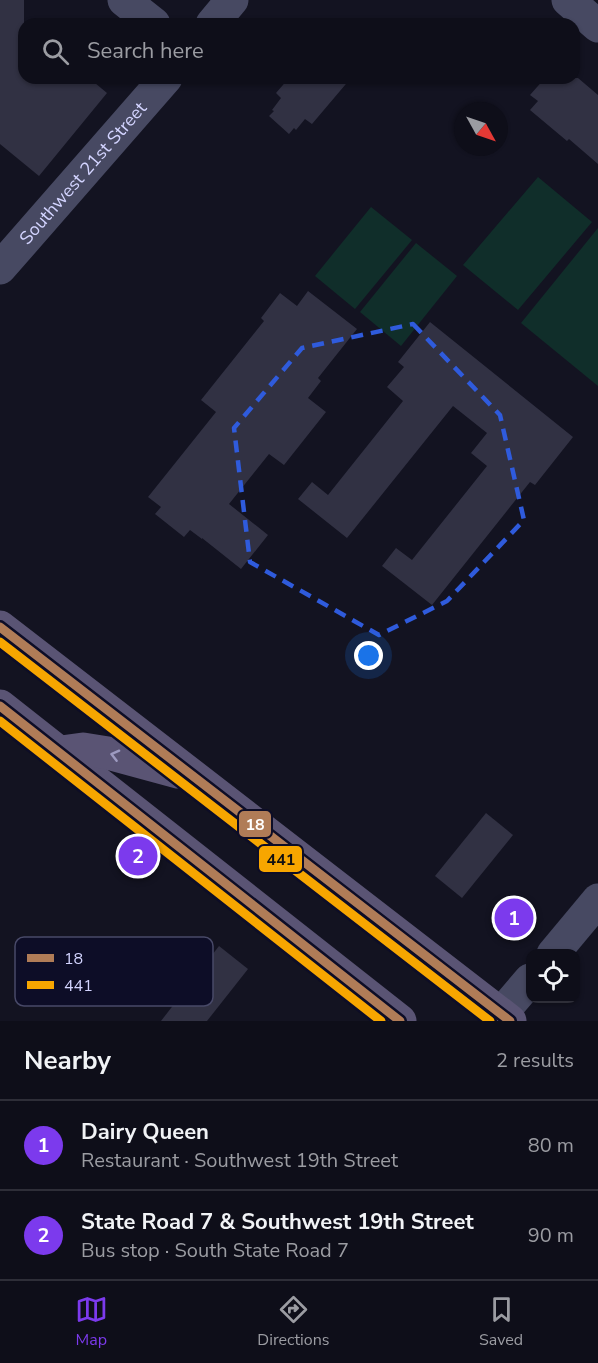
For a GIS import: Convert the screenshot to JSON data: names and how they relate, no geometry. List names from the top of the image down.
{
  "streets": {
    "street": ["Southwest 21st Street"]
  },
  "lines": ["transit line 18", "transit line 441"],
  "legend": ["18", "441"],
  "north": "bottom right",
  "page": {
    "search": "Search here",
    "pins": ["2", "1"],
    "heading": ["Nearby", "2 results"],
    "list": [
      {
        "mark": "1",
        "name": "Dairy Queen",
        "note": "Restaurant · Southwest 19th Street",
        "value": "80 m"
      },
      {
        "mark": "2",
        "name": "State Road 7 & Southwest 19th Street",
        "note": "Bus stop · South State Road 7",
        "value": "90 m"
      }
    ],
    "nav": ["Map", "Directions", "Saved"]
  }
}
